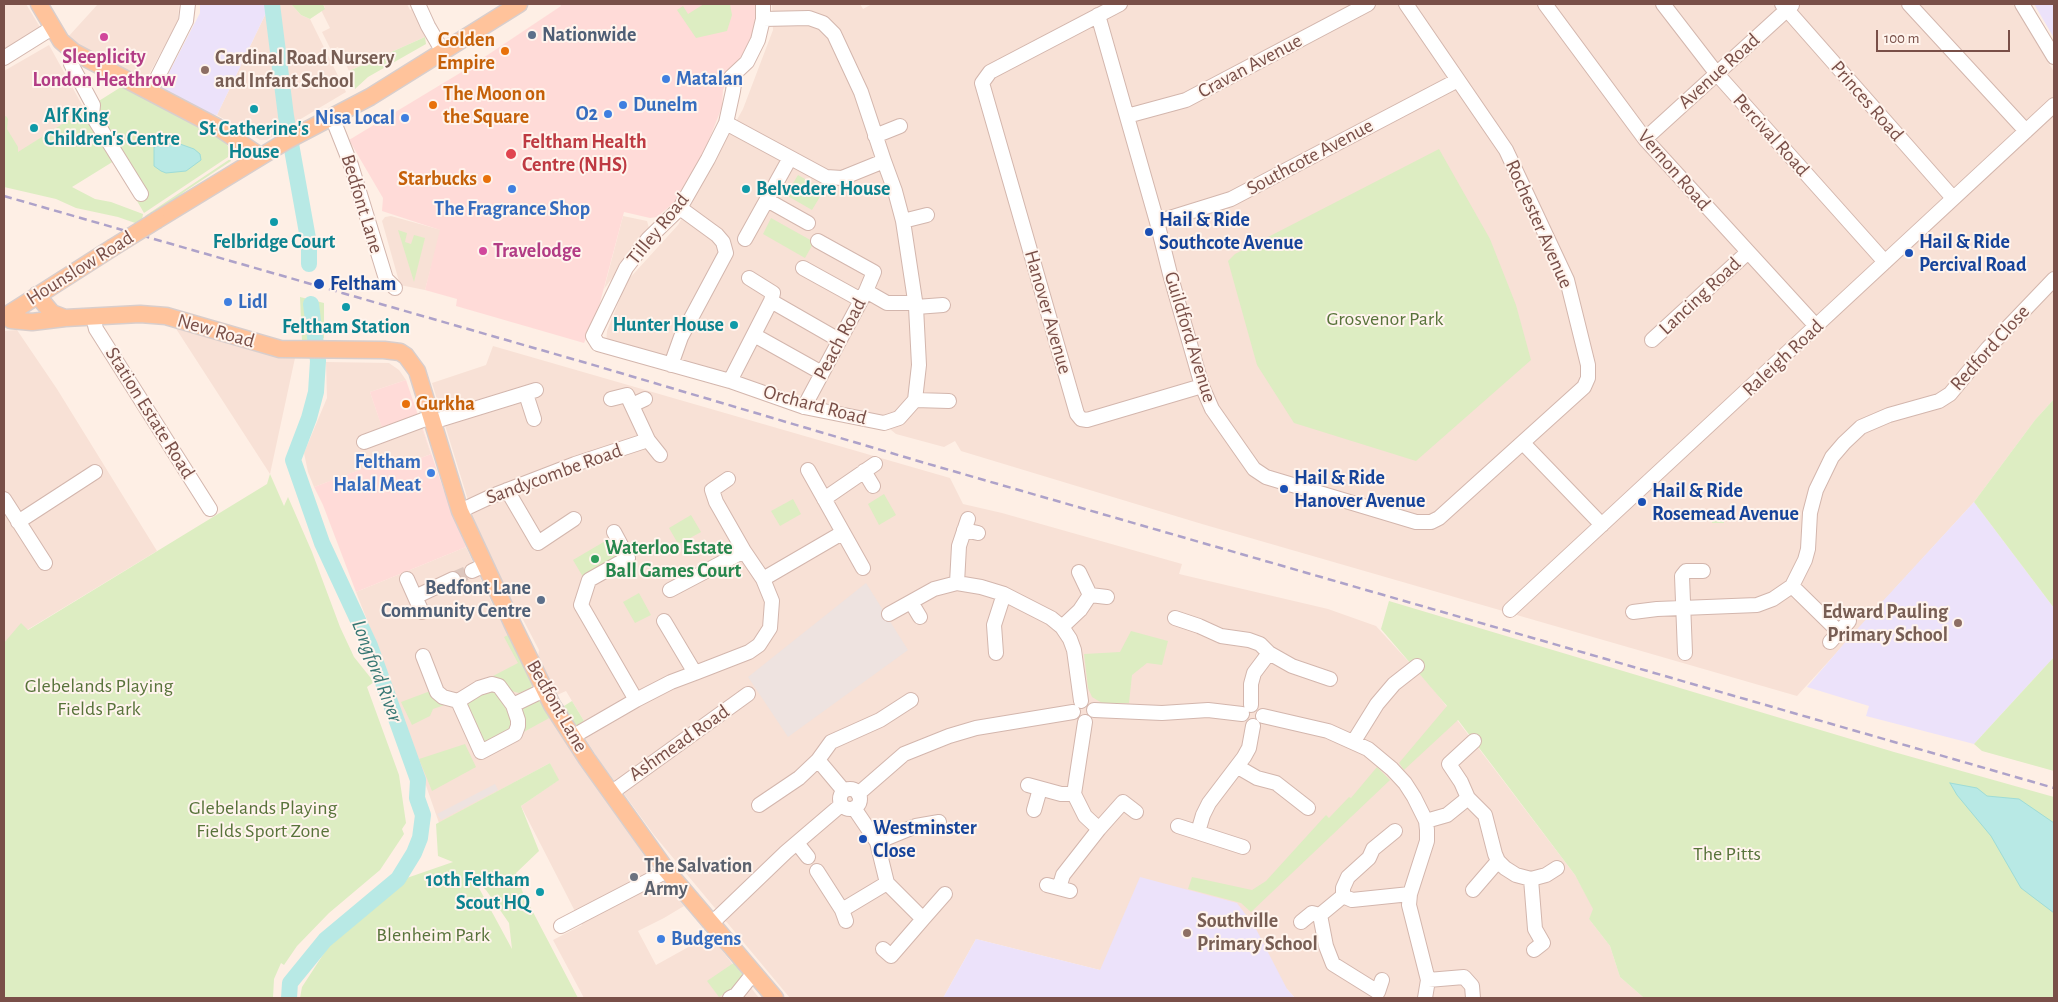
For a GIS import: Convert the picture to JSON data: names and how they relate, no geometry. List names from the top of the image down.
{
  "streets": {
    "main road": ["Bedfont Lane", "Hounslow Road", "New Road"],
    "street": [
      "Cravan Avenue",
      "Avenue Road",
      "Princes Road",
      "Percival Road",
      "Southcote Avenue",
      "Vernon Road",
      "Rochester Avenue",
      "Tilley Road",
      "Lancing Road",
      "Hanover Avenue",
      "Guildford Avenue",
      "Peach Road",
      "Redford Close",
      "Raleigh Road",
      "Orchard Road",
      "Station Estate Road",
      "Sandycombe Road",
      "Ashmead Road"
    ]
  },
  "crossings": [
    ["Cravan Avenue", "Guildford Avenue"],
    ["Avenue Road", "Princes Road"],
    ["Avenue Road", "Percival Road"],
    ["Avenue Road", "Vernon Road"],
    ["Princes Road", "Raleigh Road"],
    ["Percival Road", "Raleigh Road"],
    ["Southcote Avenue", "Rochester Avenue"],
    ["Southcote Avenue", "Guildford Avenue"],
    ["Vernon Road", "Lancing Road"],
    ["Vernon Road", "Raleigh Road"],
    ["Bedfont Lane", "Hounslow Road"],
    ["Bedfont Lane", "New Road"],
    ["Bedfont Lane", "Sandycombe Road"],
    ["Bedfont Lane", "Ashmead Road"],
    ["Rochester Avenue", "Guildford Avenue"],
    ["Tilley Road", "Orchard Road"],
    ["Hounslow Road", "New Road"],
    ["Hanover Avenue", "Guildford Avenue"],
    ["New Road", "Station Estate Road"],
    ["Peach Road", "Orchard Road"]
  ],
  "water": ["Longford River"],
  "parks": [
    "Grosvenor Park",
    "Glebelands Playing Fields Park",
    "Glebelands Playing Fields Sport Zone",
    "The Pitts",
    "Blenheim Park"
  ],
  "places": [
    "Nationwide",
    "Sleeplicity London Heathrow",
    "Golden Empire",
    "Cardinal Road Nursery and Infant School",
    "Matalan",
    "The Moon on the Square",
    "Dunelm",
    "St Catherine's House",
    "O2",
    "Nisa Local",
    "Alf King Children's Centre",
    "Feltham Health Centre (NHS)",
    "Starbucks",
    "The Fragrance Shop",
    "Belvedere House",
    "Felbridge Court",
    "Hail & Ride Southcote Avenue",
    "Travelodge",
    "Hail & Ride Percival Road",
    "Feltham",
    "Lidl",
    "Feltham Station",
    "Hunter House",
    "Gurkha",
    "Feltham Halal Meat",
    "Hail & Ride Hanover Avenue",
    "Hail & Ride Rosemead Avenue",
    "Waterloo Estate Ball Games Court",
    "Bedfont Lane Community Centre",
    "Edward Pauling Primary School",
    "Westminster Close",
    "The Salvation Army",
    "10th Feltham Scout HQ",
    "Southville Primary School",
    "Budgens"
  ],
  "scale_bar": "100 m"
}
